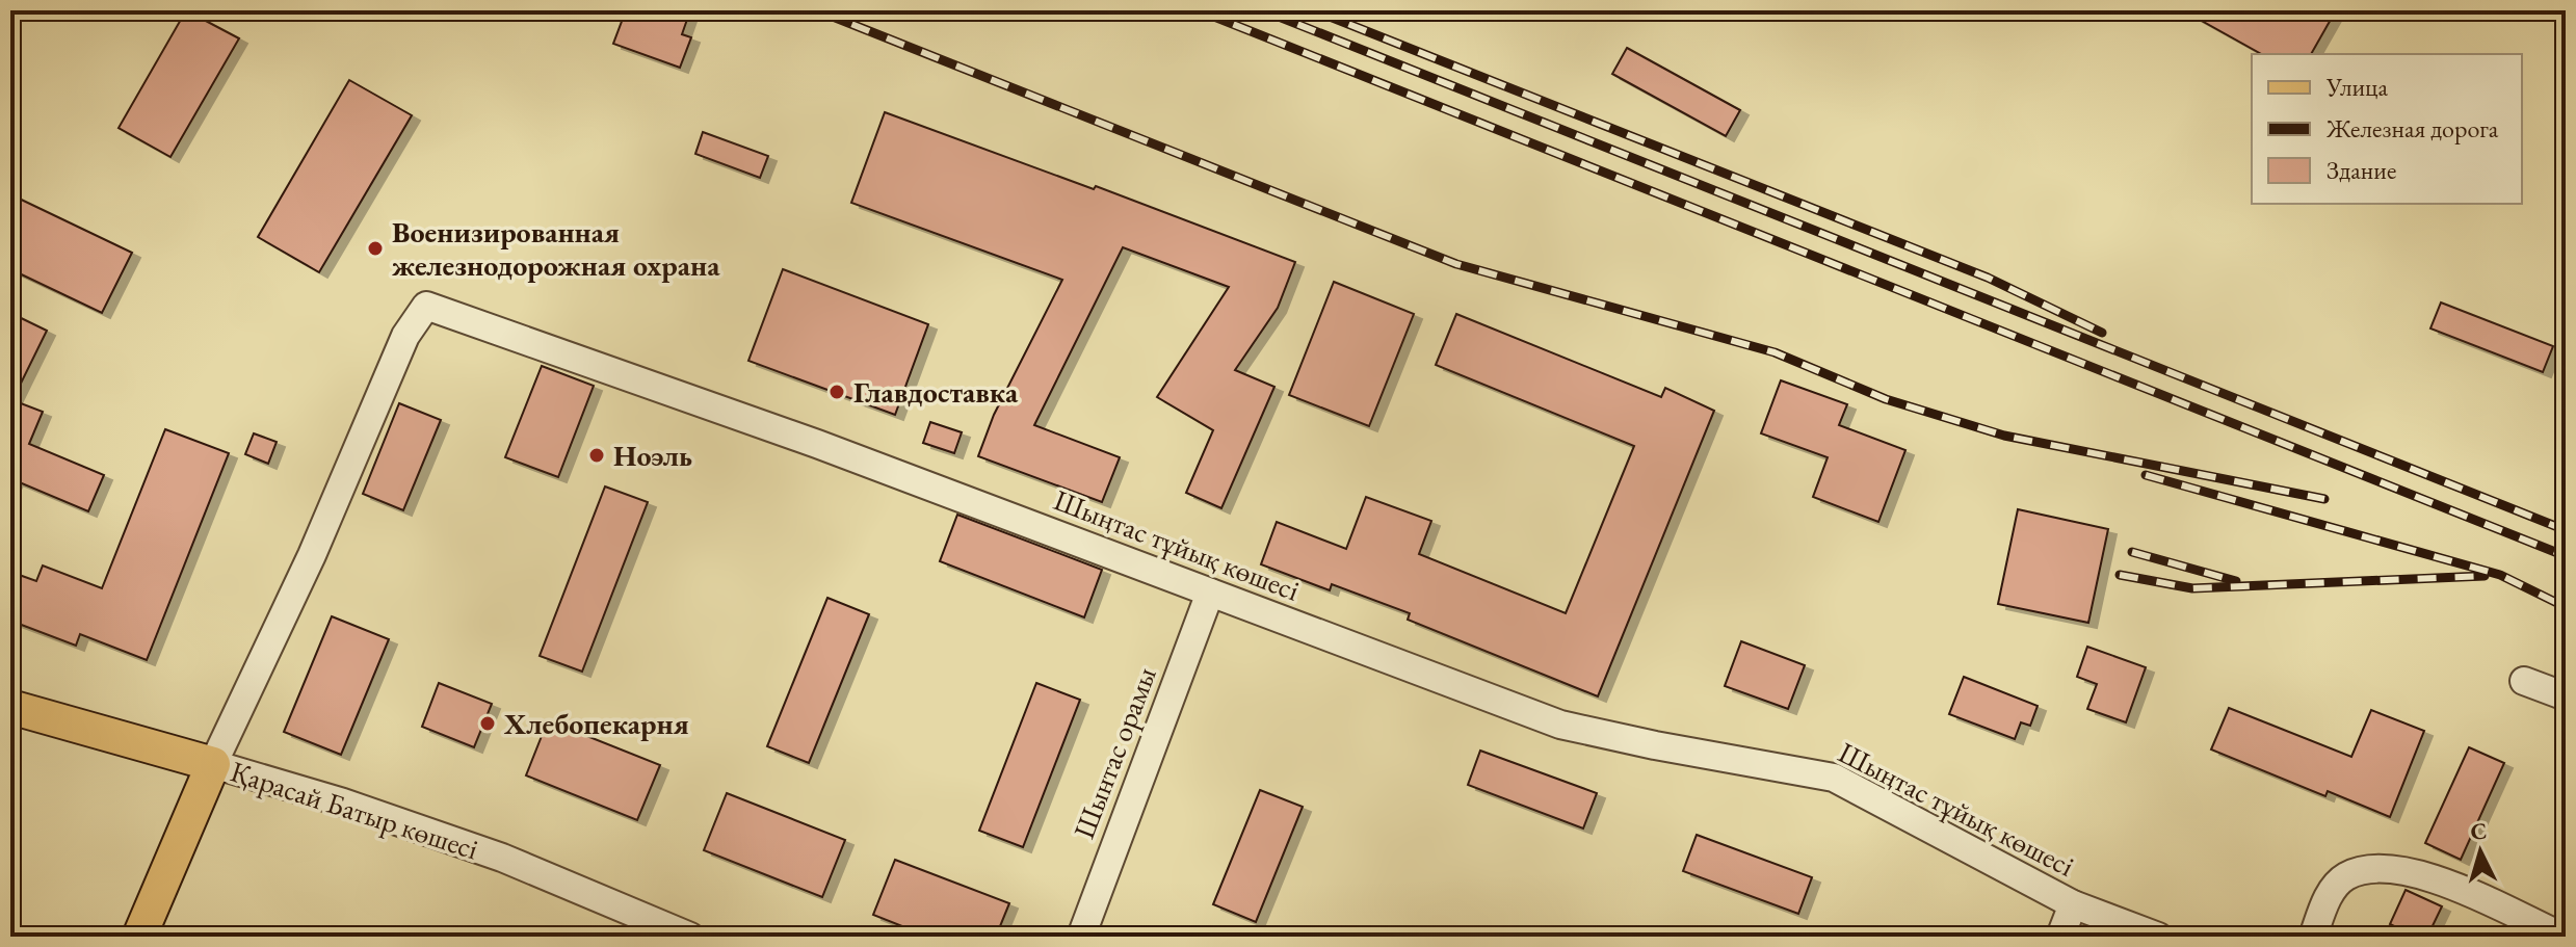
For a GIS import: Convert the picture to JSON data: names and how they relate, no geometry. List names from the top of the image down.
{
  "streets": {
    "main road": ["Қарасай Батыр көшесі"],
    "street": ["Шыңтас тұйық көшесі", "Шынтас орамы"]
  },
  "crossings": [
    ["Шыңтас тұйық көшесі", "Шынтас орамы"],
    ["Шыңтас тұйық көшесі", "Қарасай Батыр көшесі"]
  ],
  "places": [
    "Военизированная железнодорожная охрана",
    "Главдоставка",
    "Ноэль",
    "Хлебопекарня"
  ],
  "legend": ["Улица", "Железная дорога", "Здание"],
  "north": "top"
}
